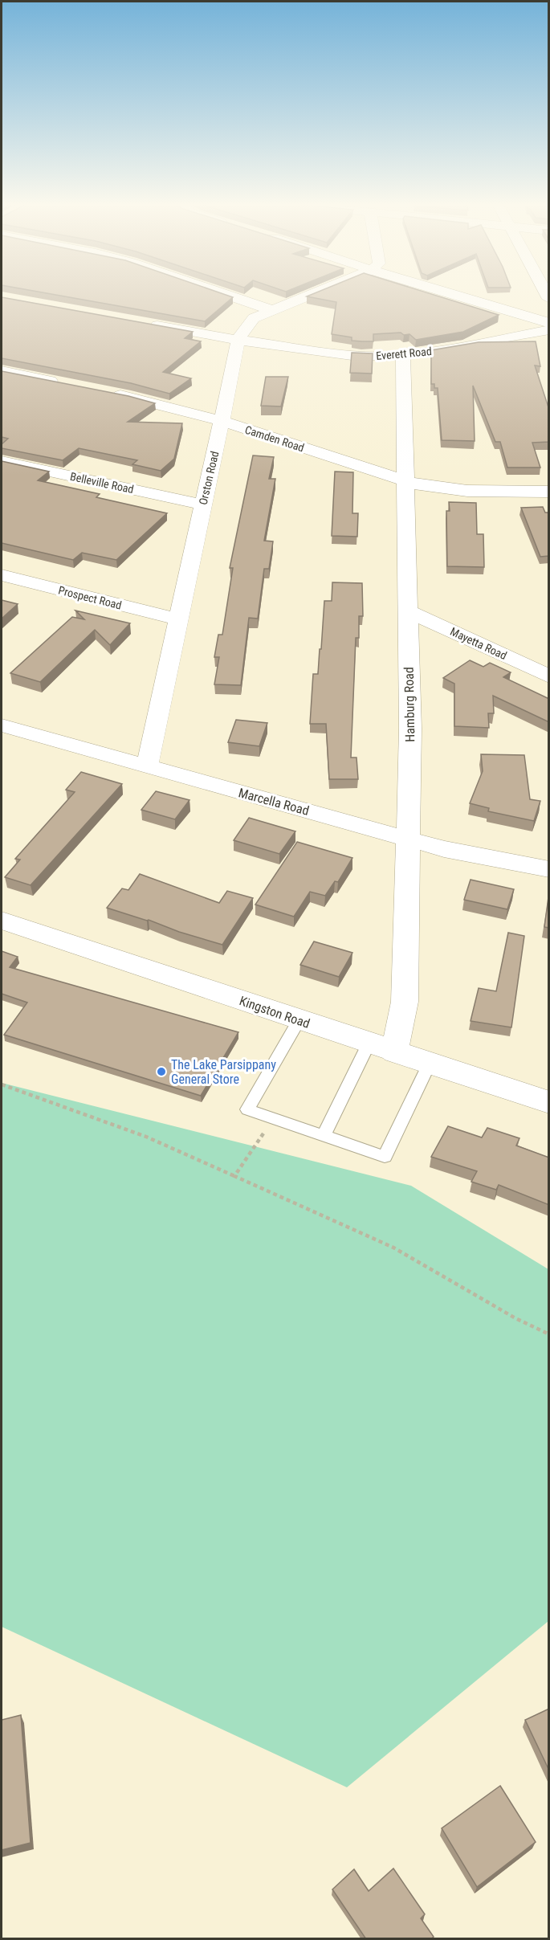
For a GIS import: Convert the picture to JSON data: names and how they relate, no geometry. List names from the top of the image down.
{
  "streets": {
    "street": [
      "Everett Road",
      "Camden Road",
      "Orston Road",
      "Belleville Road",
      "Prospect Road",
      "Mayetta Road",
      "Hamburg Road",
      "Marcella Road",
      "Kingston Road"
    ]
  },
  "crossings": [
    ["Everett Road", "Orston Road"],
    ["Everett Road", "Hamburg Road"],
    ["Camden Road", "Orston Road"],
    ["Camden Road", "Hamburg Road"],
    ["Orston Road", "Belleville Road"],
    ["Orston Road", "Prospect Road"],
    ["Orston Road", "Marcella Road"],
    ["Mayetta Road", "Hamburg Road"],
    ["Hamburg Road", "Marcella Road"],
    ["Hamburg Road", "Kingston Road"]
  ],
  "places": ["The Lake Parsippany General Store"]
}
